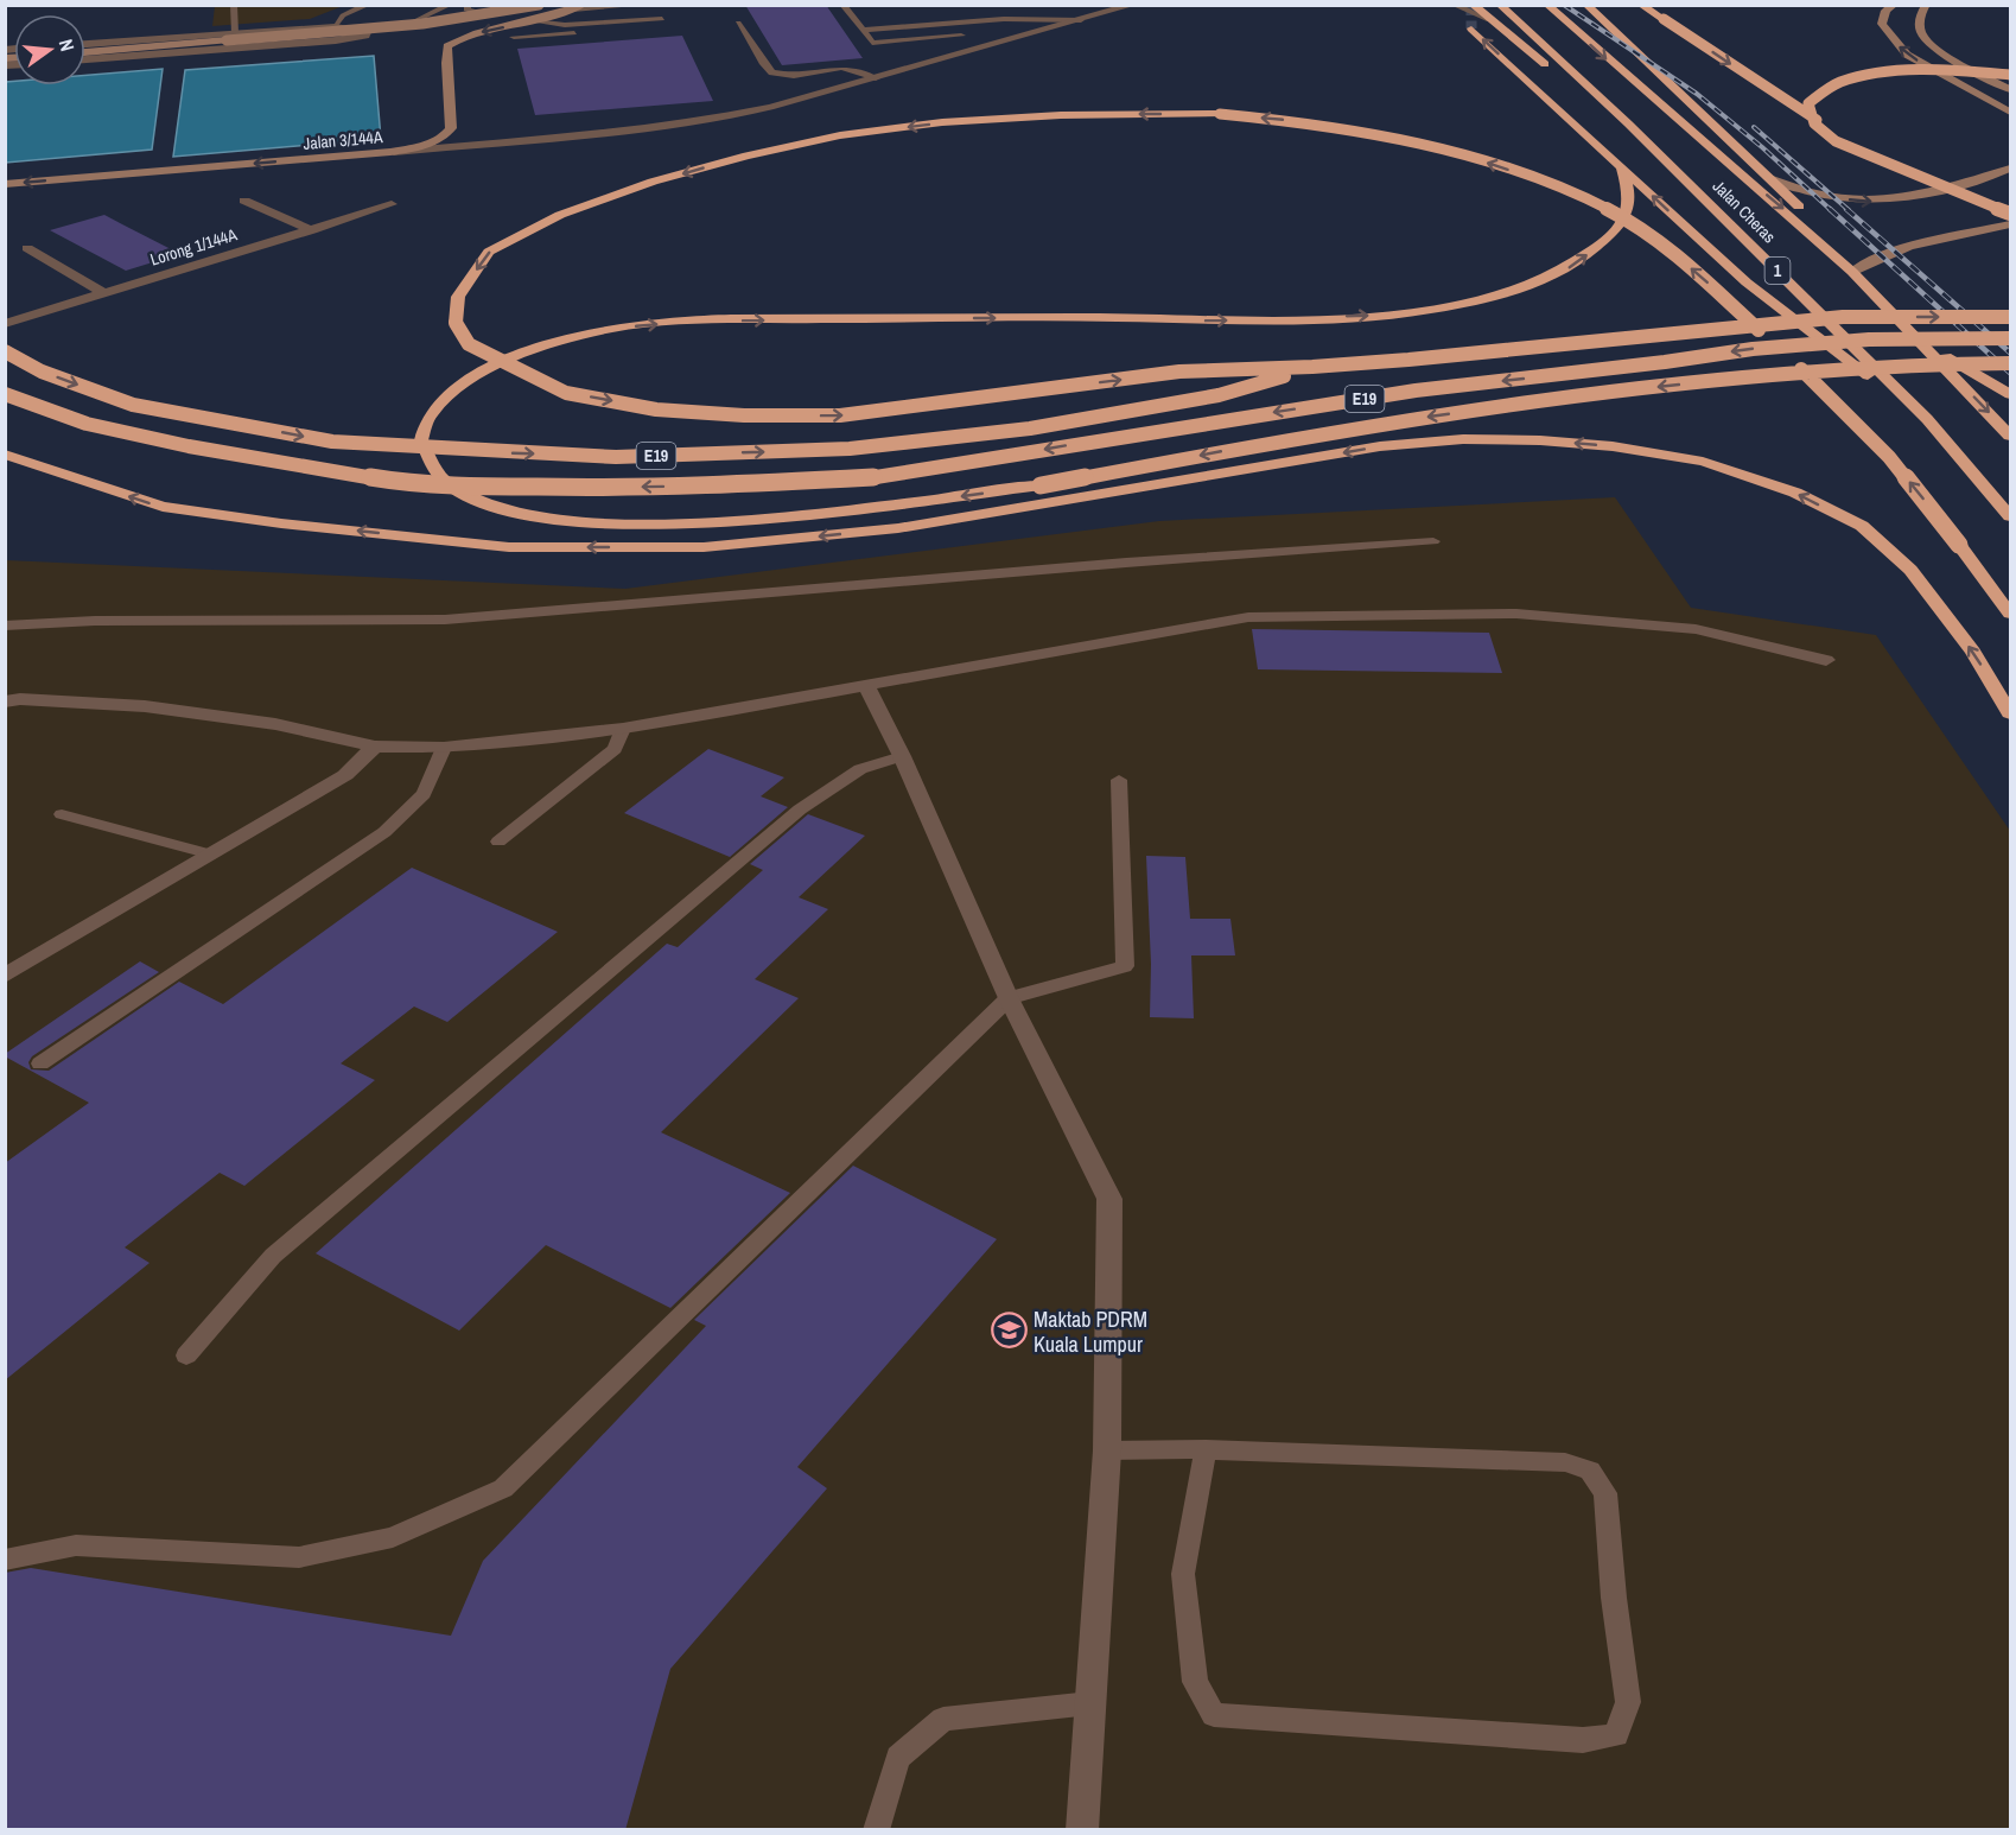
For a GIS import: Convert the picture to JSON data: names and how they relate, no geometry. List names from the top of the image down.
{
  "streets": {
    "highway": ["Jalan Cheras", "1", "E19"],
    "street": ["Jalan 3/144A", "Lorong 1/144A"]
  },
  "places": {
    "school or university": ["Maktab PDRM Kuala Lumpur"]
  },
  "north": "right"
}
